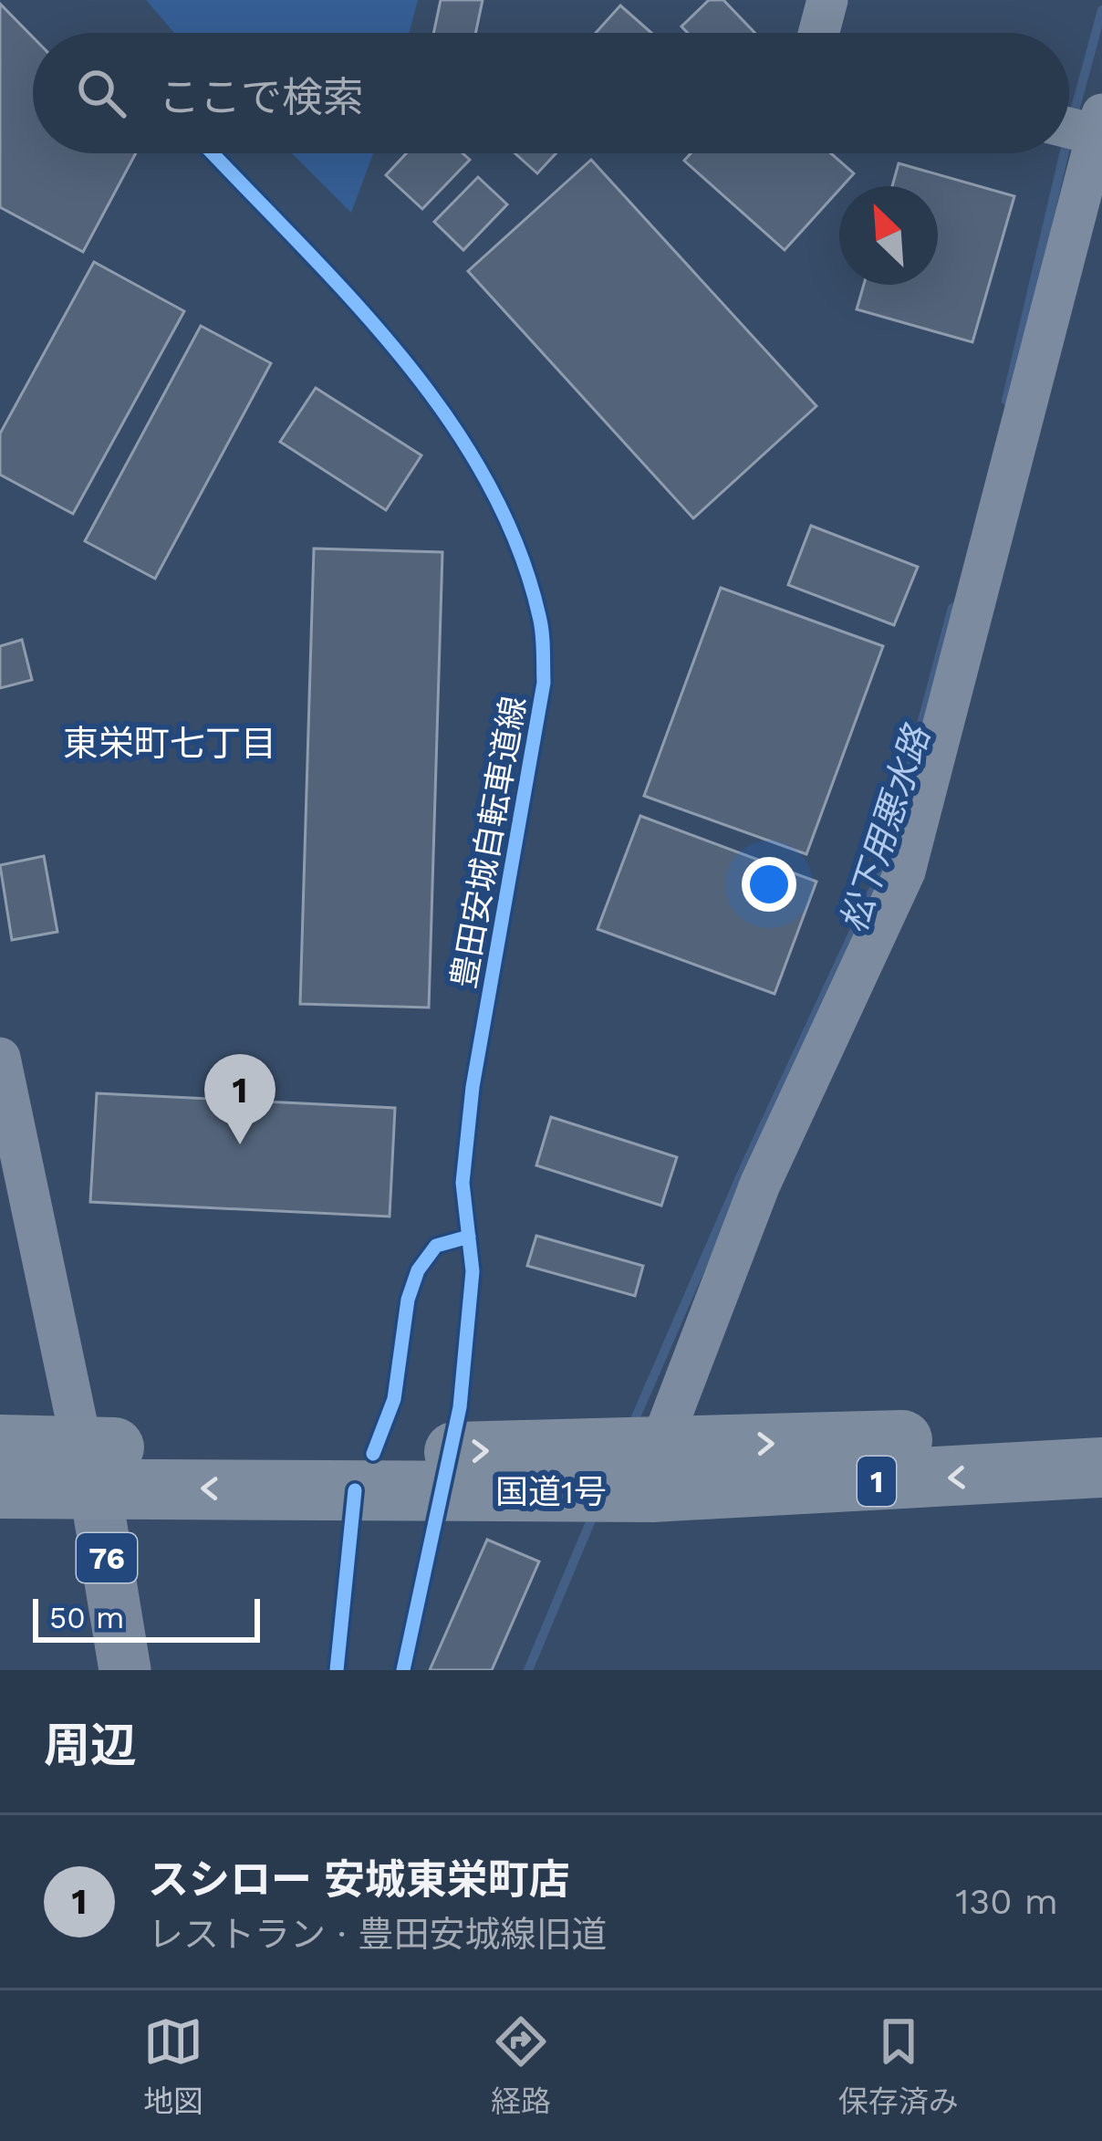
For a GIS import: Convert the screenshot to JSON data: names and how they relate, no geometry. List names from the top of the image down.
{
  "streets": {
    "highway": ["1", "国道1号"],
    "main road": ["76"],
    "cycle path": ["豊田安城自転車道線"]
  },
  "crossings": [
    ["国道1号", "76"]
  ],
  "districts": ["東栄町七丁目"],
  "water": ["松下用悪水路"],
  "scale_bar": "50 m",
  "north": "top left",
  "page": {
    "search": "ここで検索",
    "pins": "1",
    "scale": "50 m",
    "heading": "周辺",
    "list": [
      {
        "mark": "1",
        "name": "スシロー 安城東栄町店",
        "note": "レストラン · 豊田安城線旧道",
        "value": "130 m"
      }
    ],
    "nav": ["地図", "経路", "保存済み"]
  }
}
